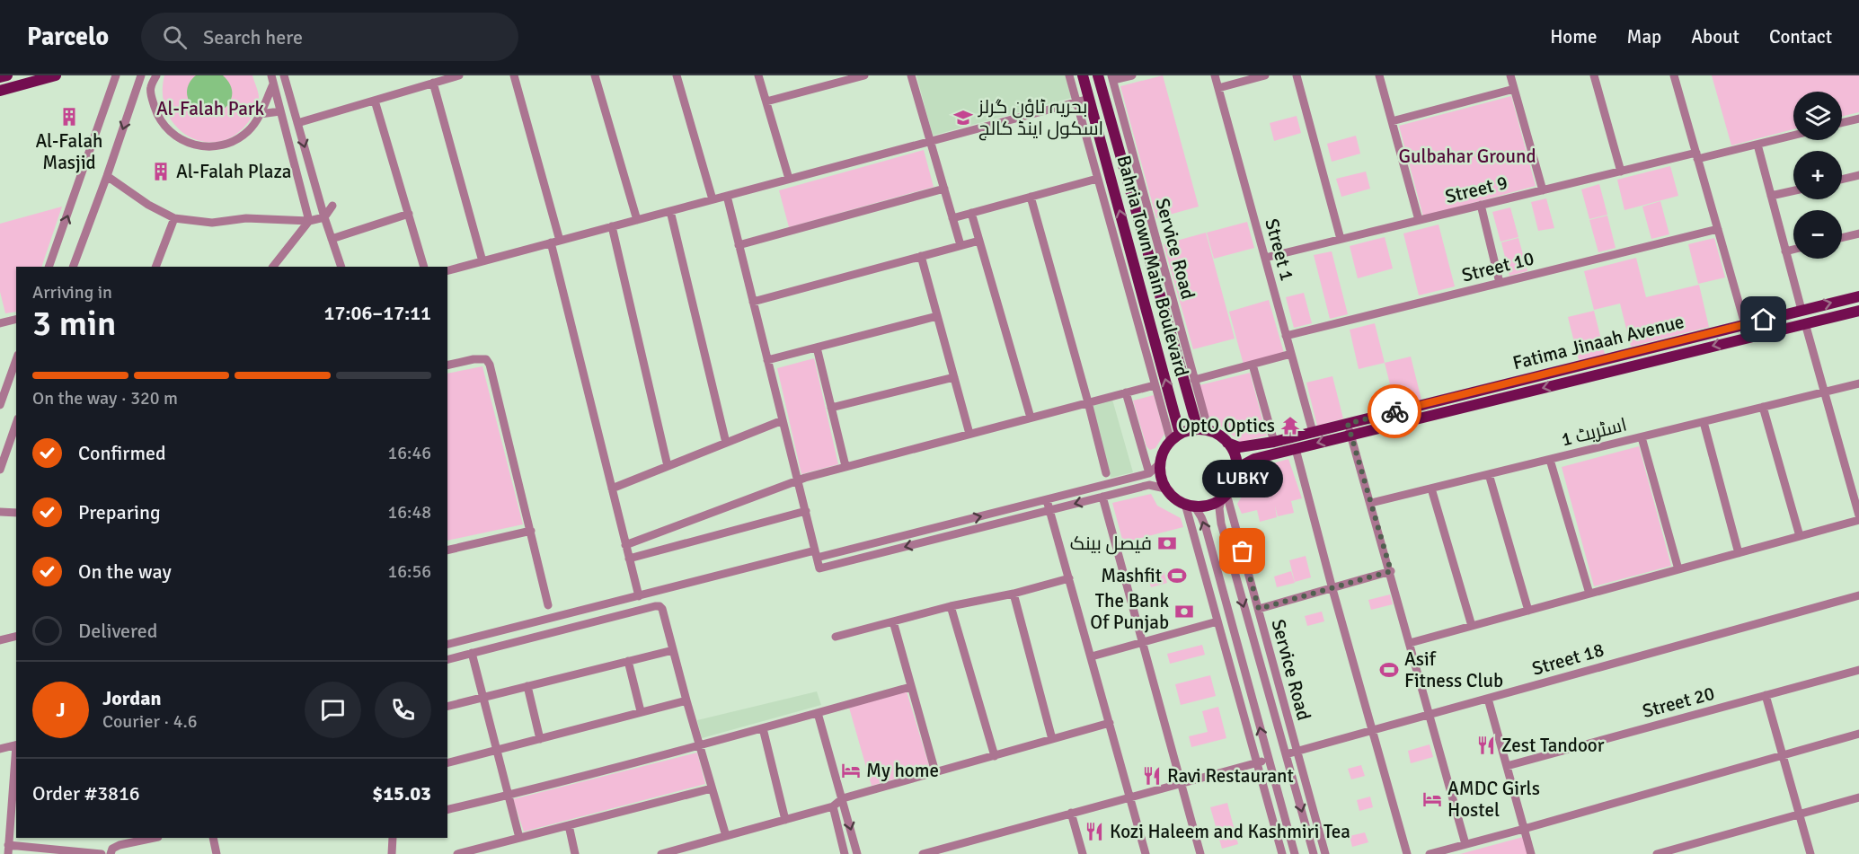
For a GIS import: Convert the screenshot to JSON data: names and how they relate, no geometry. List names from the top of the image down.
{
  "streets": {
    "main road": ["Bahria Town Main Boulevard", "Fatima Jinaah Avenue"],
    "street": [
      "Street 9",
      "Service Road",
      "Street 1",
      "Street 10",
      "اسٹریٹ 1",
      "Street 18",
      "Street 20"
    ]
  },
  "crossings": [
    ["Street 9", "Street 1"],
    ["Service Road", "Bahria Town Main Boulevard"],
    ["Service Road", "Fatima Jinaah Avenue"],
    ["Service Road", "Street 18"],
    ["Street 1", "Street 10"],
    ["Street 1", "Fatima Jinaah Avenue"],
    ["Bahria Town Main Boulevard", "Fatima Jinaah Avenue"]
  ],
  "parks": ["Al-Falah Park", "Gulbahar Ground"],
  "places": {
    "building": ["Al-Falah Masjid", "Al-Falah Plaza"],
    "school or university": ["بحریہ ٹاؤن گرلز اسکول اینڈ کالج"],
    "temple": ["OptO Optics"],
    "bank": ["فیصل بینک", "The Bank Of Punjab"],
    "other": ["LUBKY"],
    "sports": ["Mashfit", "Asif Fitness Club"],
    "restaurant": ["Zest Tandoor", "Ravi Restaurant", "Kozi Haleem and Kashmiri Tea"],
    "hotel": ["My home", "AMDC Girls Hostel"]
  },
  "page": {
    "header": "Parcelo",
    "search": "Search here",
    "nav": [
      "Home",
      "Map",
      "About",
      "Contact"
    ],
    "map_buttons": ["+", "−"],
    "heading": ["3 min", "Arriving in", "17:06–17:11"],
    "panel": [
      "Jordan",
      "Courier · 4.6",
      "Order #3816",
      "$15.03"
    ],
    "bar": "On the way · 320 m",
    "list": [
      ["Confirmed", "16:46"],
      ["Preparing", "16:48"],
      ["On the way", "16:56"],
      "Delivered"
    ],
    "bubble": "LUBKY",
    "round": "J"
  }
}
